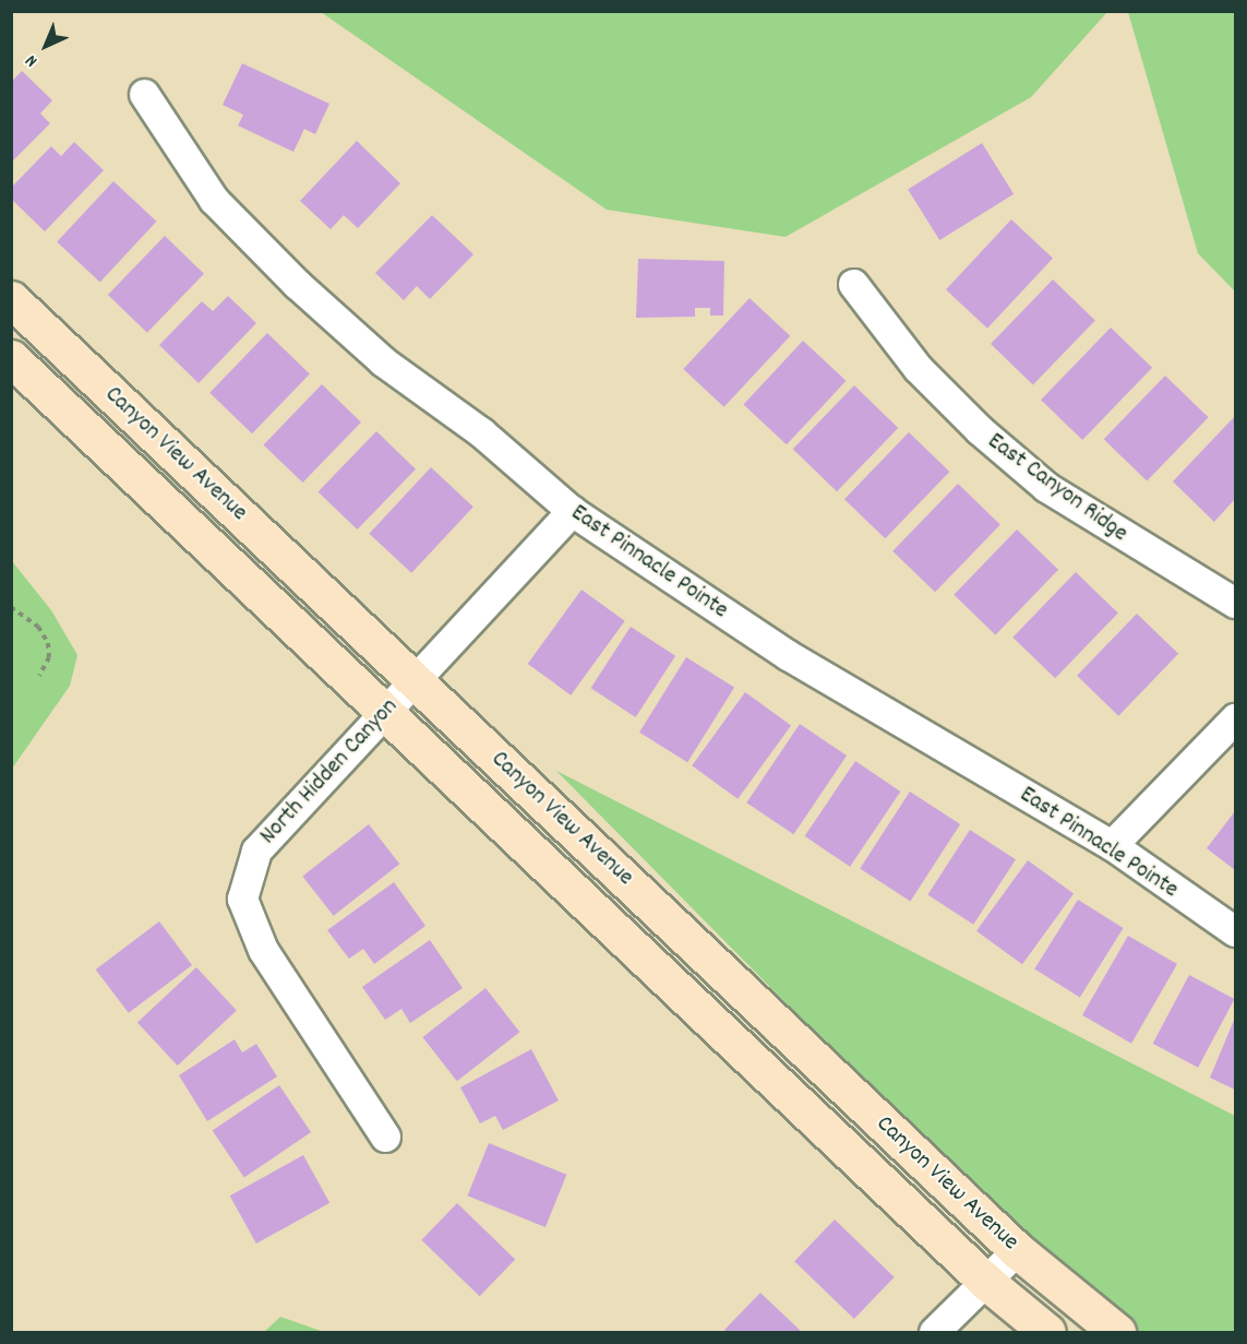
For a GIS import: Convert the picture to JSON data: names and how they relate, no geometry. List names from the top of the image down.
{
  "streets": {
    "street": [
      "Canyon View Avenue",
      "East Canyon Ridge",
      "East Pinnacle Pointe",
      "North Hidden Canyon"
    ]
  },
  "crossings": [
    ["Canyon View Avenue", "North Hidden Canyon"],
    ["East Pinnacle Pointe", "North Hidden Canyon"]
  ],
  "north": "bottom left"
}
